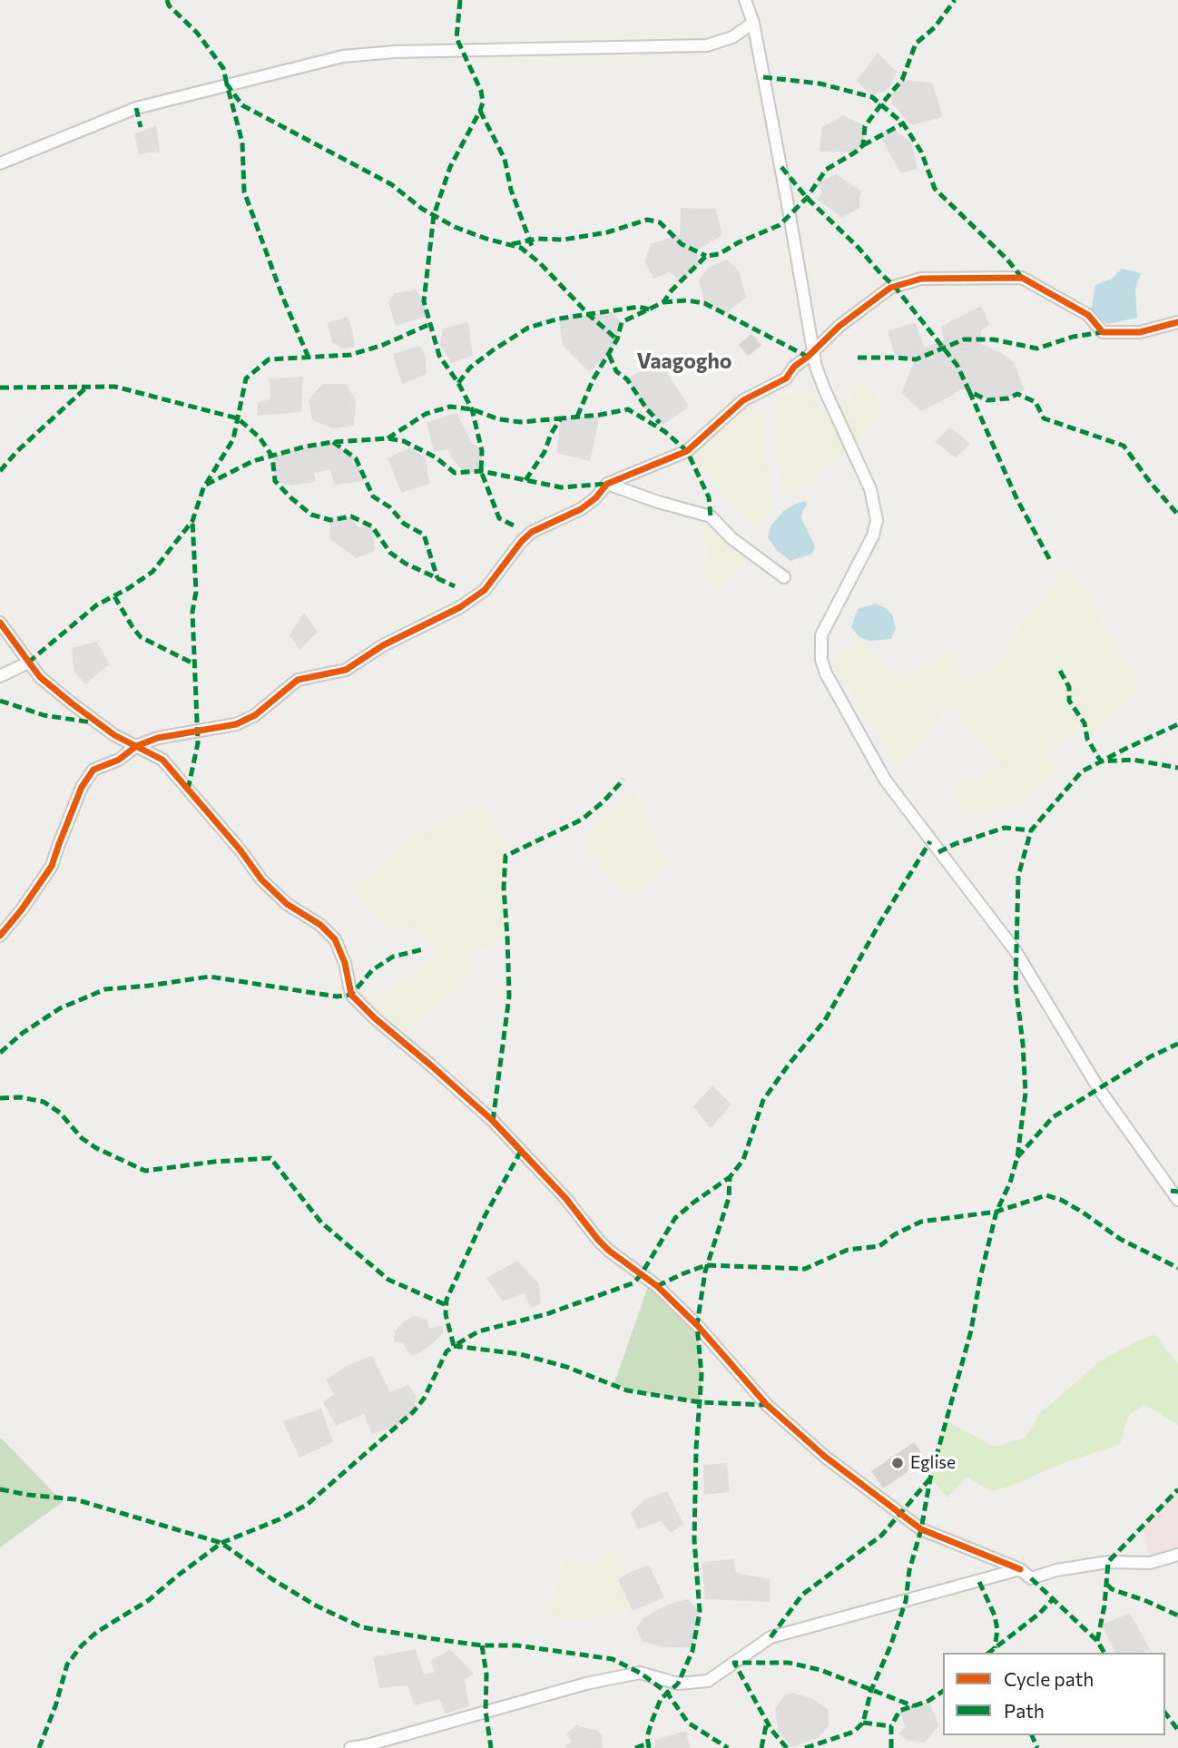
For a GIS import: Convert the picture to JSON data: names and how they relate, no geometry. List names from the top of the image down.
{
  "districts": ["Vaagogho"],
  "places": ["Eglise"],
  "legend": ["Cycle path", "Path"]
}
